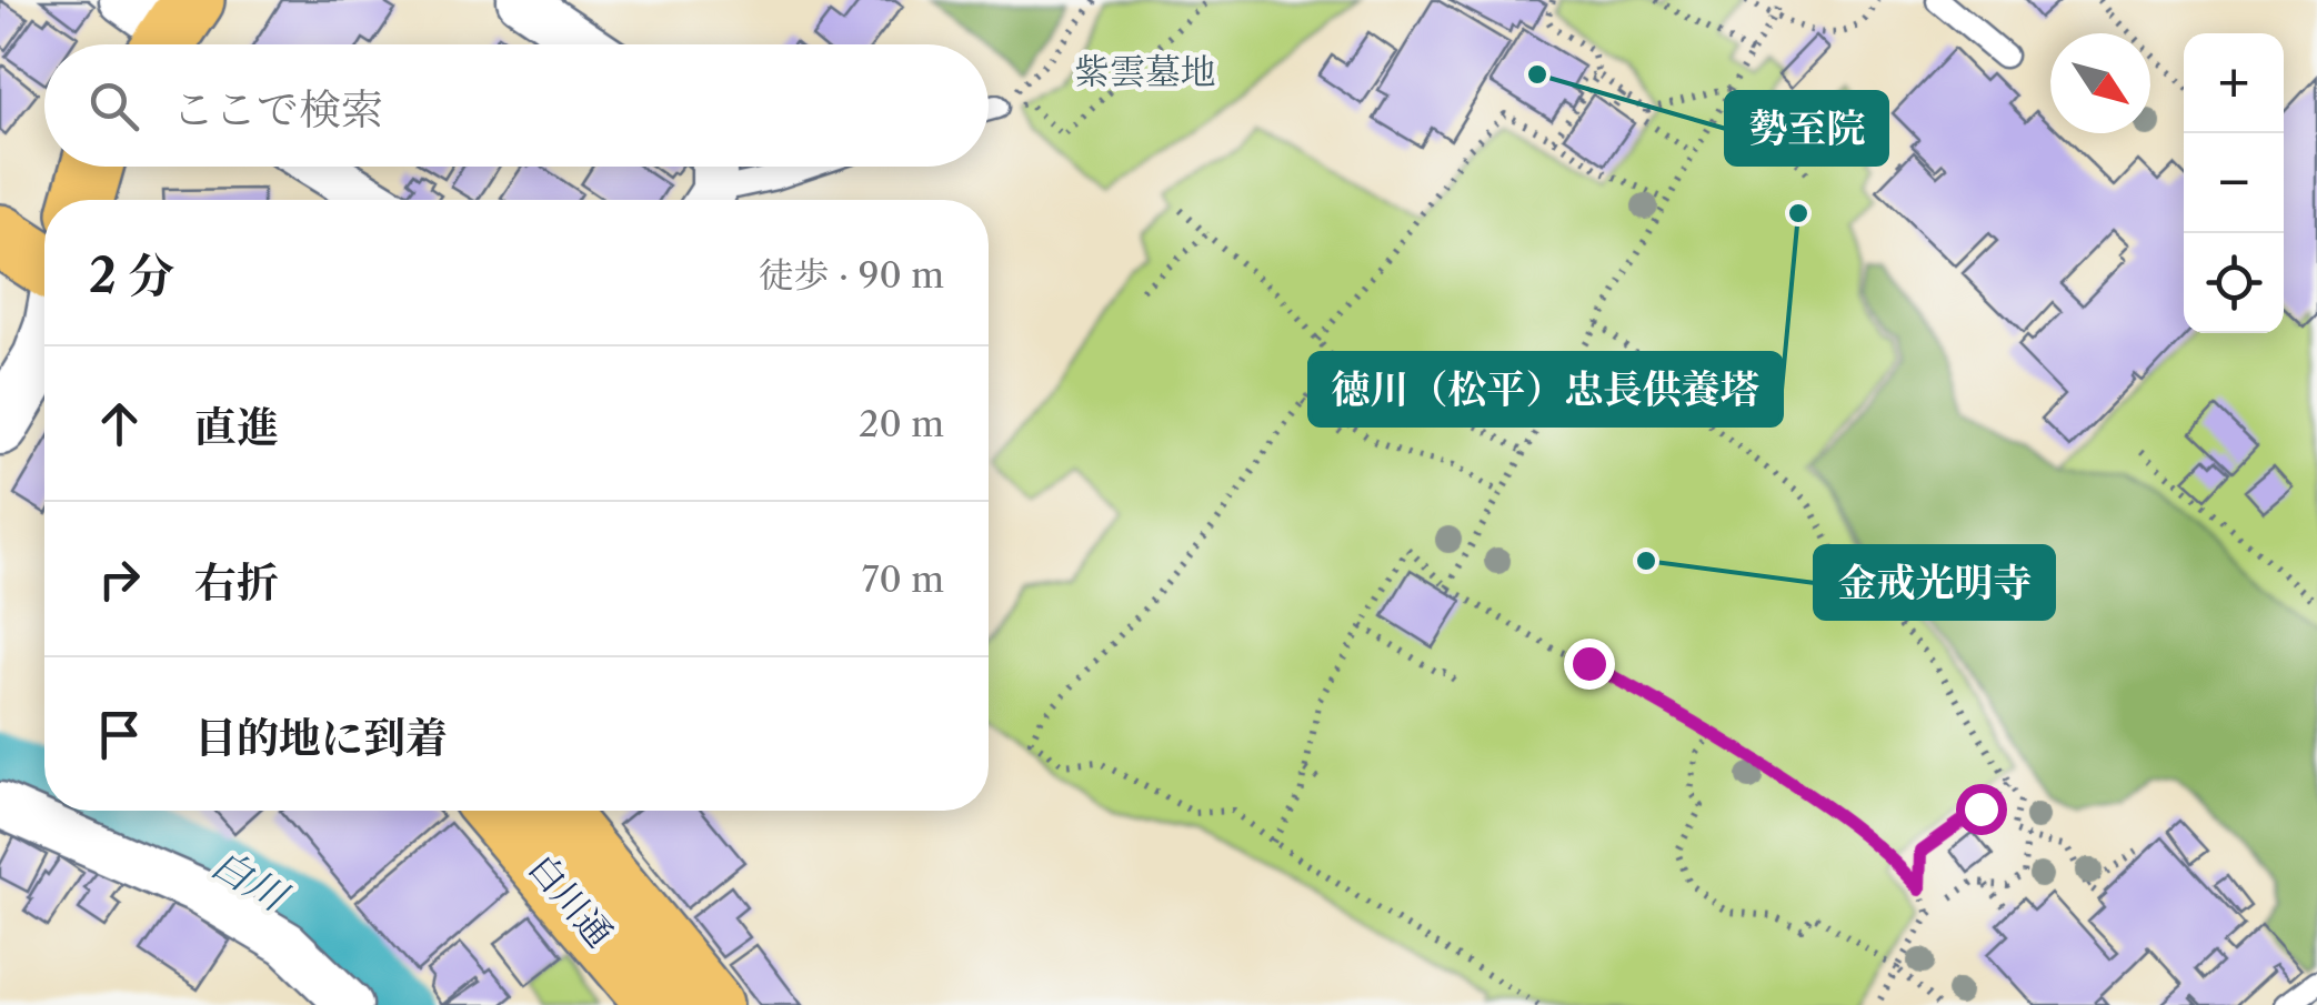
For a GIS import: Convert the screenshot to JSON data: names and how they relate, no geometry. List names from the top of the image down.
{
  "streets": {
    "main road": ["白川通"]
  },
  "water": ["白川"],
  "parks": ["紫雲墓地"],
  "places": ["勢至院", "徳川（松平）忠長供養塔", "金戒光明寺"],
  "north": "bottom right",
  "page": {
    "map_buttons": ["+", "−"],
    "search": "ここで検索",
    "heading": ["2 分", "徒歩 · 90 m"],
    "list": [
      ["直進", "20 m"],
      ["右折", "70 m"],
      "目的地に到着"
    ]
  }
}
